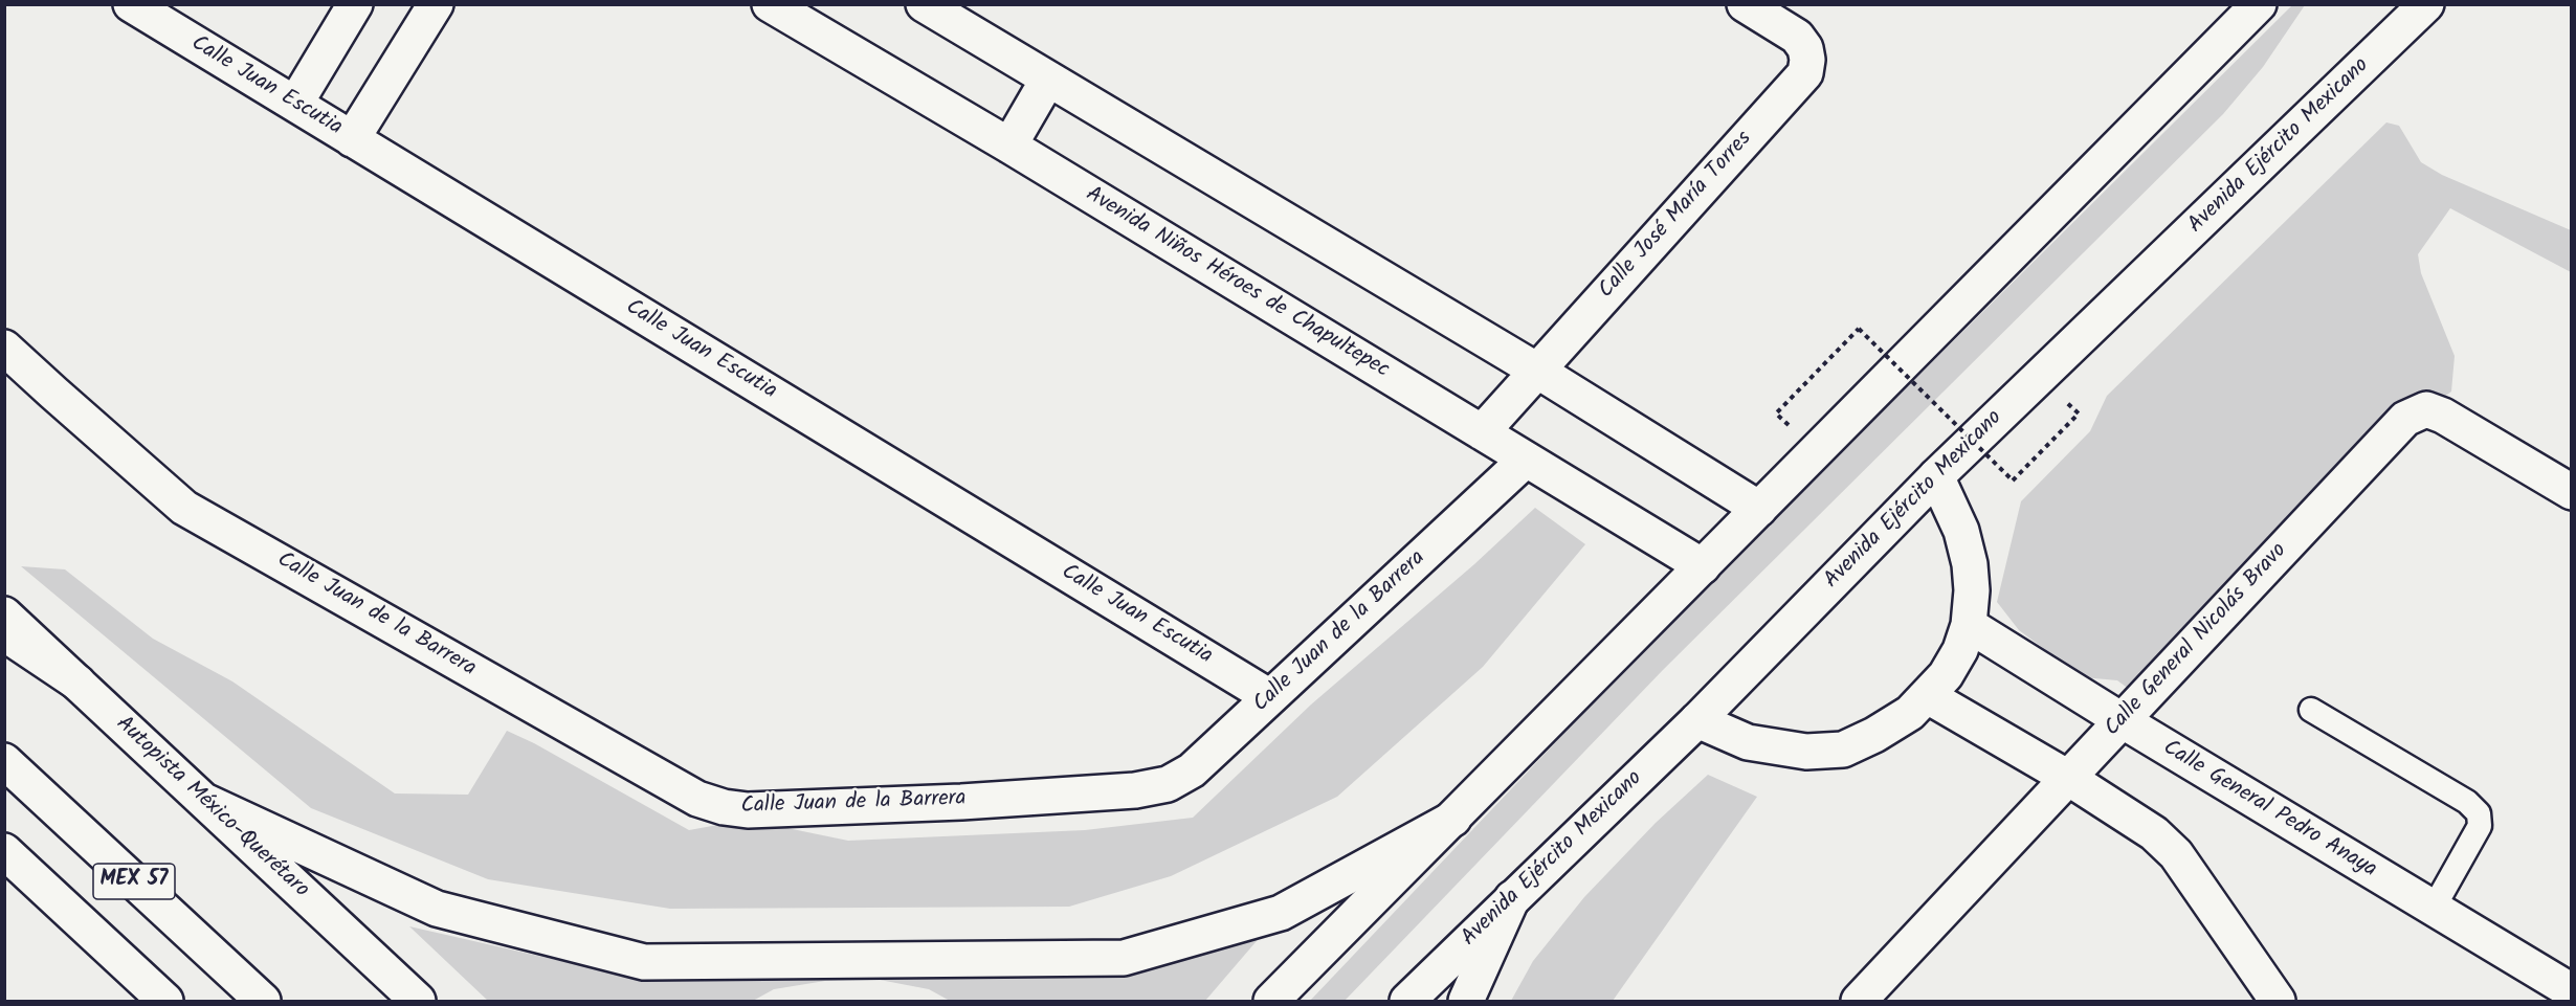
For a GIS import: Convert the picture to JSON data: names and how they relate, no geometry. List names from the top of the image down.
{
  "streets": {
    "main road": [
      "Calle Juan Escutia",
      "Avenida Ejército Mexicano",
      "Calle José María Torres",
      "Avenida Niños Héroes de Chapultepec",
      "Calle Juan de la Barrera",
      "Calle General Nicolás Bravo",
      "Autopista México-Querétaro",
      "Calle General Pedro Anaya",
      "MEX 57"
    ]
  },
  "crossings": [
    ["Calle Juan Escutia", "Calle Juan de la Barrera"],
    ["Calle José María Torres", "Avenida Niños Héroes de Chapultepec"],
    ["Avenida Niños Héroes de Chapultepec", "Calle Juan de la Barrera"],
    ["Calle General Nicolás Bravo", "Calle General Pedro Anaya"]
  ]
}
